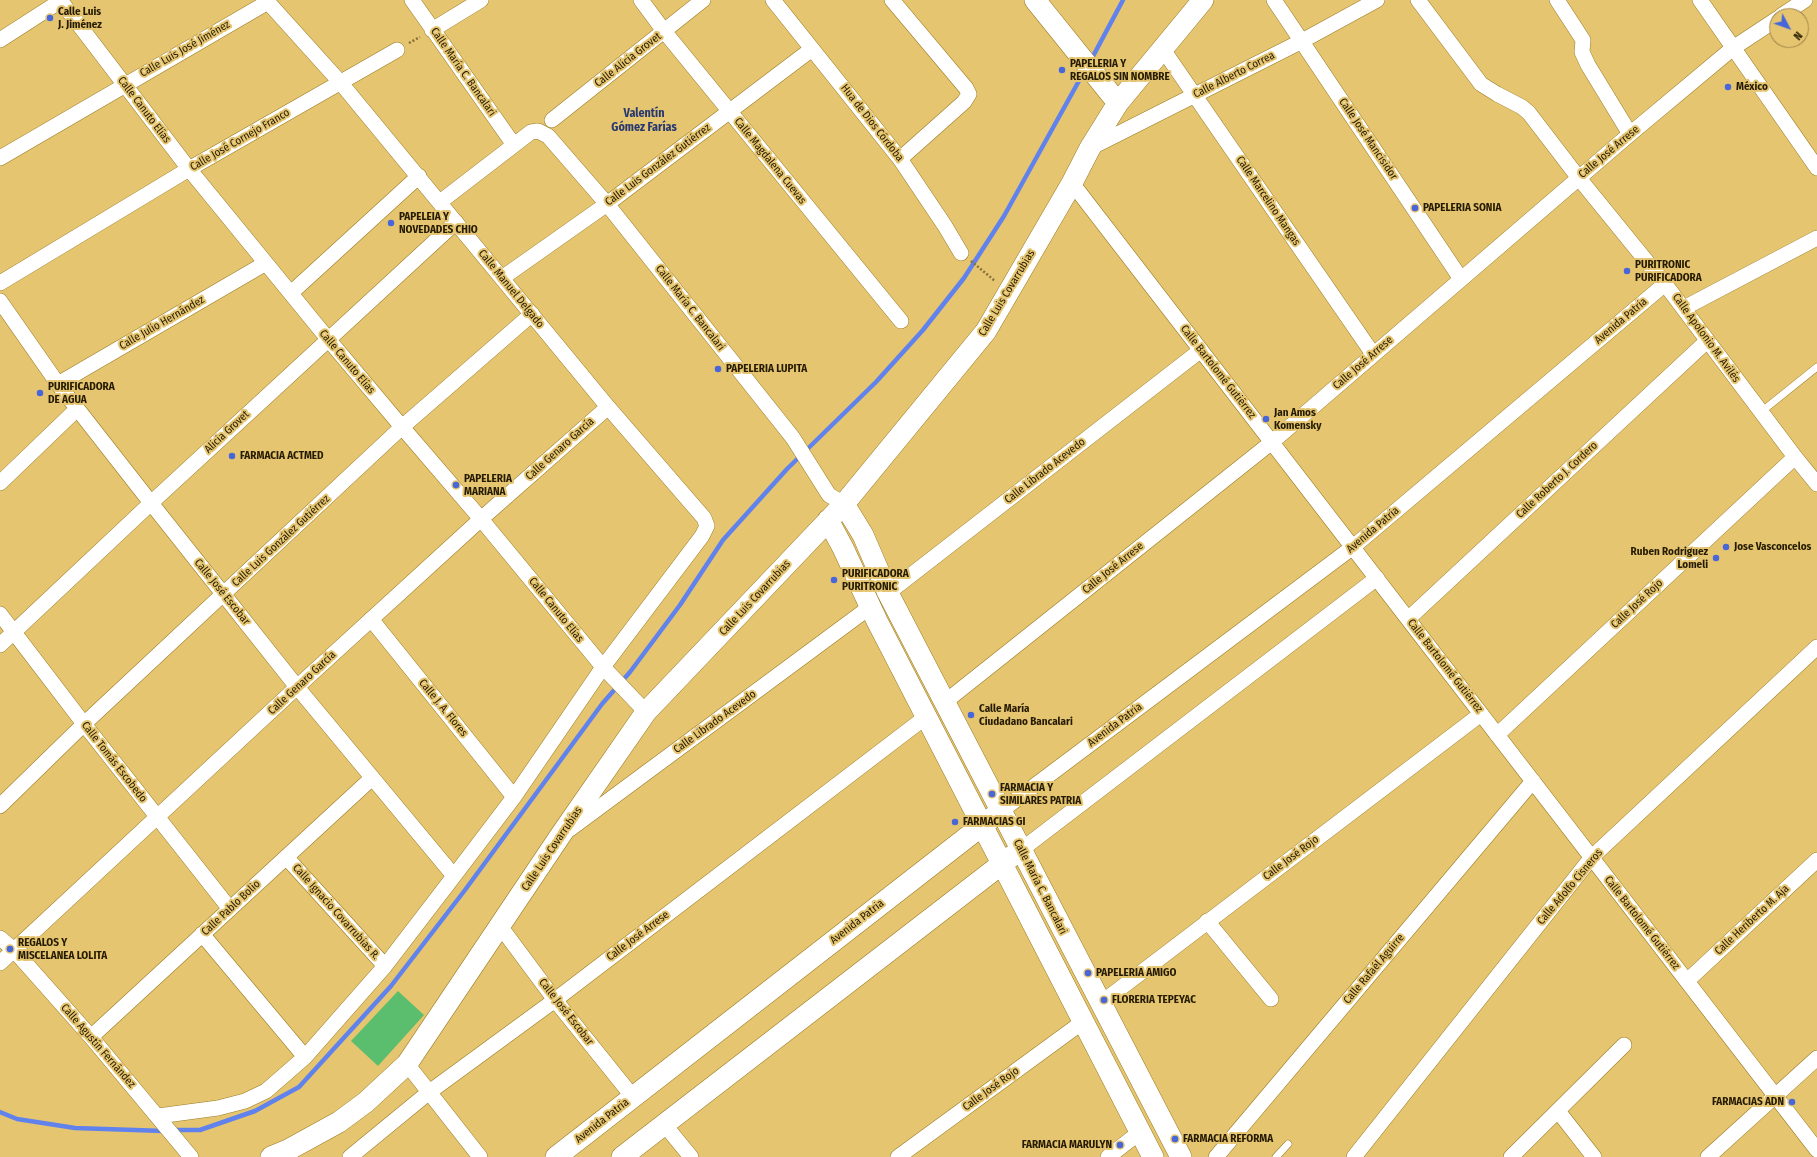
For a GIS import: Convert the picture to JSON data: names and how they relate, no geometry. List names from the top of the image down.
{
  "streets": {
    "street": [
      "Calle Luis José Jiménez",
      "Calle Alicia Grovet",
      "Calle María C. Bancalari",
      "Calle Alberto Correa",
      "Calle Canuto Elías",
      "Hua de Dios Córdoba",
      "Calle José Mancisidor",
      "Calle José Cornejo Franco",
      "Calle José Arrese",
      "Calle Magdalena Cuevas",
      "Calle Luis González Gutiérrez",
      "Calle Marcelino Mangas",
      "Calle Manuel Delgado",
      "Calle Luis Covarrubias",
      "Avenida Patria",
      "Calle Julio Hernández",
      "Calle Apolonio M. Avilés",
      "Calle Bartolomé Gutiérrez",
      "Alicia Grovet",
      "Calle Genaro García",
      "Calle Librado Acevedo",
      "Calle Roberto J. Cordero",
      "Calle José Escobar",
      "Calle José Rojo",
      "Calle J. A. Flores",
      "Calle Tomás Escobedo",
      "Calle Adolfo Cisneros",
      "Calle Pablo Bolio",
      "Calle Ignacio Covarrubias R.",
      "Calle Heriberto M. Aja",
      "Calle Rafaél Aguirre",
      "Calle Agustín Fernández"
    ]
  },
  "crossings": [
    ["Calle Luis José Jiménez", "Calle Canuto Elías"],
    ["Calle Luis José Jiménez", "Calle Manuel Delgado"],
    ["Calle Alicia Grovet", "Calle Magdalena Cuevas"],
    ["Calle María C. Bancalari", "Calle José Arrese"],
    ["Calle María C. Bancalari", "Calle Luis González Gutiérrez"],
    ["Calle María C. Bancalari", "Calle Luis Covarrubias"],
    ["Calle María C. Bancalari", "Avenida Patria"],
    ["Calle María C. Bancalari", "Calle Librado Acevedo"],
    ["Calle María C. Bancalari", "Calle José Rojo"],
    ["Calle Alberto Correa", "Calle José Mancisidor"],
    ["Calle Alberto Correa", "Calle Marcelino Mangas"],
    ["Calle Alberto Correa", "Calle Luis Covarrubias"],
    ["Calle Canuto Elías", "Calle José Cornejo Franco"],
    ["Calle Canuto Elías", "Calle Luis González Gutiérrez"],
    ["Calle Canuto Elías", "Calle Manuel Delgado"],
    ["Calle Canuto Elías", "Calle Luis Covarrubias"],
    ["Calle Canuto Elías", "Calle Julio Hernández"],
    ["Calle Canuto Elías", "Alicia Grovet"],
    ["Calle Canuto Elías", "Calle Genaro García"],
    ["Hua de Dios Córdoba", "Calle Luis González Gutiérrez"],
    ["Calle José Mancisidor", "Calle José Arrese"],
    ["Calle José Cornejo Franco", "Calle Manuel Delgado"],
    ["Calle José Arrese", "Calle Marcelino Mangas"],
    ["Calle José Arrese", "Calle Apolonio M. Avilés"],
    ["Calle José Arrese", "Calle Bartolomé Gutiérrez"],
    ["Calle José Arrese", "Calle José Escobar"],
    ["Calle Magdalena Cuevas", "Calle Luis González Gutiérrez"],
    ["Calle Luis González Gutiérrez", "Calle Manuel Delgado"],
    ["Calle Luis González Gutiérrez", "Calle José Escobar"],
    ["Calle Luis González Gutiérrez", "Calle Tomás Escobedo"],
    ["Calle Marcelino Mangas", "Calle Luis Covarrubias"],
    ["Calle Manuel Delgado", "Alicia Grovet"],
    ["Calle Manuel Delgado", "Calle Genaro García"],
    ["Calle Luis Covarrubias", "Calle Bartolomé Gutiérrez"],
    ["Calle Luis Covarrubias", "Calle Librado Acevedo"],
    ["Calle Luis Covarrubias", "Calle José Escobar"],
    ["Avenida Patria", "Calle Apolonio M. Avilés"],
    ["Avenida Patria", "Calle Bartolomé Gutiérrez"],
    ["Avenida Patria", "Calle José Escobar"],
    ["Calle Julio Hernández", "Calle José Escobar"],
    ["Calle Apolonio M. Avilés", "Calle Roberto J. Cordero"],
    ["Calle Apolonio M. Avilés", "Calle José Rojo"],
    ["Calle Bartolomé Gutiérrez", "Calle Librado Acevedo"],
    ["Calle Bartolomé Gutiérrez", "Calle Roberto J. Cordero"],
    ["Calle Bartolomé Gutiérrez", "Calle José Rojo"],
    ["Calle Bartolomé Gutiérrez", "Calle Adolfo Cisneros"],
    ["Calle Bartolomé Gutiérrez", "Calle Heriberto M. Aja"],
    ["Calle Bartolomé Gutiérrez", "Calle Rafaél Aguirre"],
    ["Alicia Grovet", "Calle José Escobar"],
    ["Alicia Grovet", "Calle Tomás Escobedo"],
    ["Calle Genaro García", "Calle José Escobar"],
    ["Calle Genaro García", "Calle J. A. Flores"],
    ["Calle Genaro García", "Calle Tomás Escobedo"],
    ["Calle Genaro García", "Calle Agustín Fernández"],
    ["Calle José Escobar", "Calle Pablo Bolio"],
    ["Calle Tomás Escobedo", "Calle Pablo Bolio"],
    ["Calle Pablo Bolio", "Calle Ignacio Covarrubias R."],
    ["Calle Pablo Bolio", "Calle Agustín Fernández"]
  ],
  "districts": ["Valentín Gómez Farías"],
  "places": [
    "Calle Luis J. Jiménez",
    "PAPELERIA Y REGALOS SIN NOMBRE",
    "México",
    "PAPELERIA SONIA",
    "PAPELEIA Y NOVEDADES CHIO",
    "PURITRONIC PURIFICADORA",
    "PAPELERIA LUPITA",
    "PURIFICADORA DE AGUA",
    "Jan Amos Komensky",
    "FARMACIA ACTMED",
    "PAPELERIA MARIANA",
    "Jose Vasconcelos",
    "Ruben Rodriguez Lomeli",
    "PURIFICADORA PURITRONIC",
    "Calle María Ciudadano Bancalari",
    "FARMACIA Y SIMILARES PATRIA",
    "FARMACIAS GI",
    "REGALOS Y MISCELANEA LOLITA",
    "PAPELERIA AMIGO",
    "FLORERIA TEPEYAC",
    "FARMACIAS ADN",
    "FARMACIA REFORMA",
    "FARMACIA MARULYN"
  ],
  "north": "bottom right"
}
